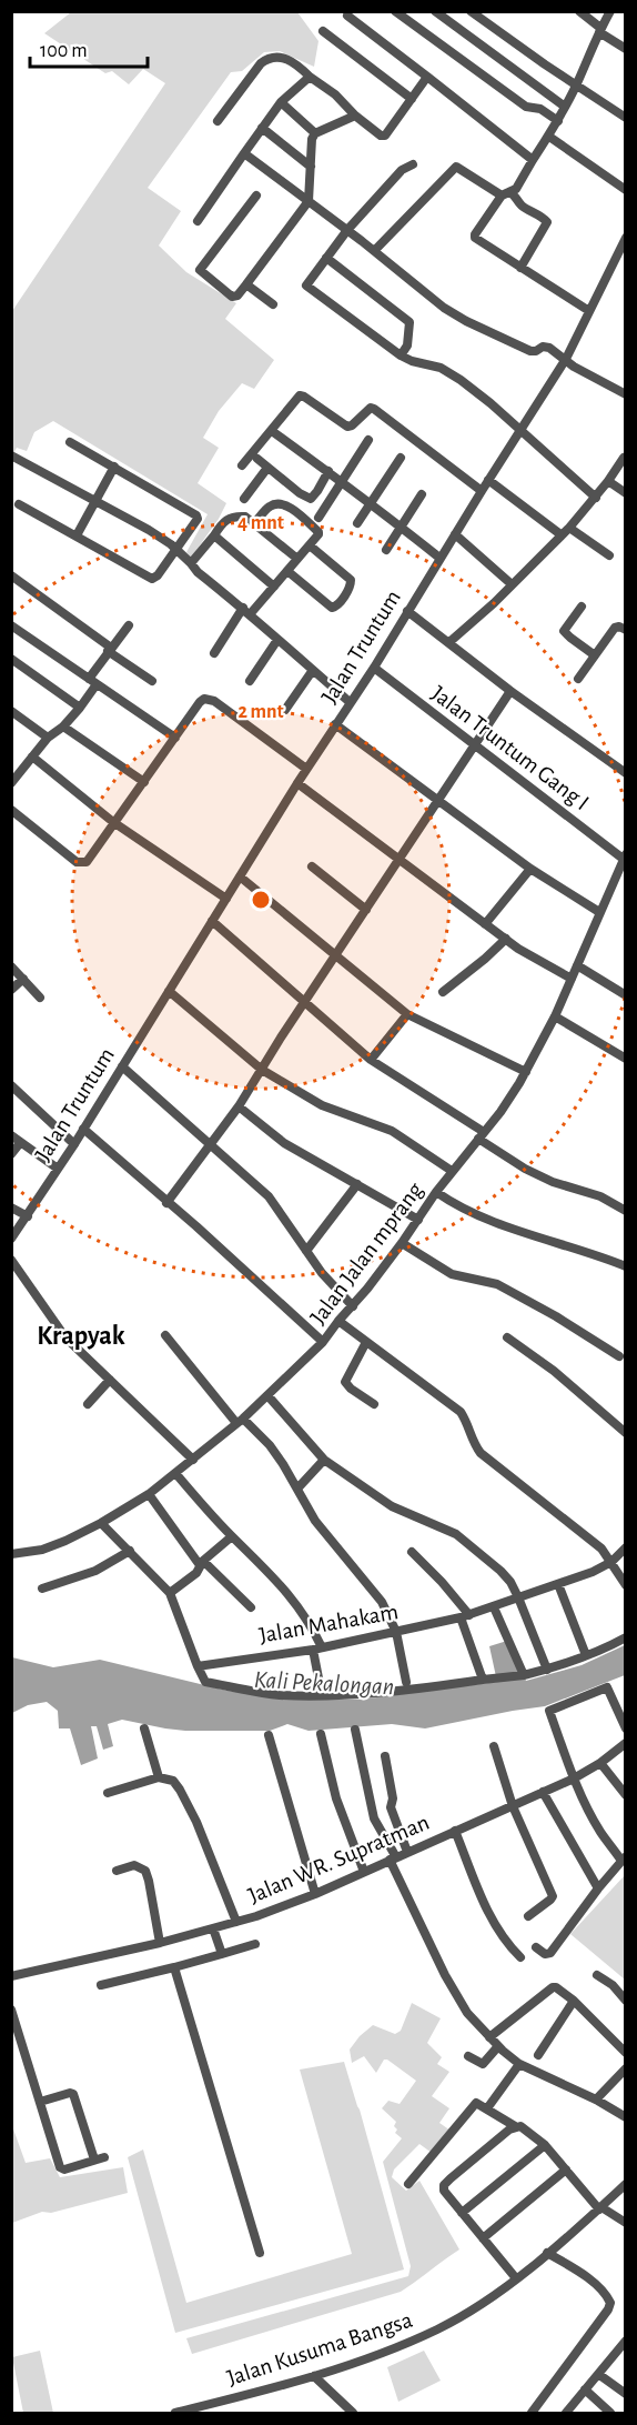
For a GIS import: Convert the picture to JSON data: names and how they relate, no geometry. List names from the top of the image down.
{
  "streets": {
    "street": [
      "Jalan Truntum",
      "Jalan Truntum Gang I",
      "Jalan Jalan mprang",
      "Jalan Mahakam",
      "Jalan WR. Supratman",
      "Jalan Kusuma Bangsa"
    ]
  },
  "crossings": [
    ["Jalan Truntum", "Jalan Truntum Gang I"],
    ["Jalan Truntum Gang I", "Jalan Jalan mprang"]
  ],
  "districts": ["Krapyak"],
  "water": ["Kali Pekalongan"],
  "scale_bar": "100 m",
  "rings": ["4 mnt", "2 mnt"]
}
